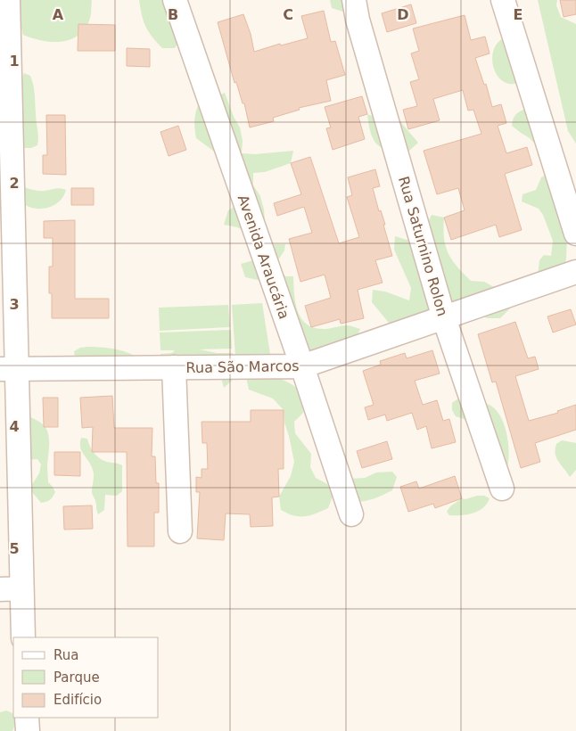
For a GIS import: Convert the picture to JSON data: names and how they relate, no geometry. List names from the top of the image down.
{
  "streets": {
    "street": ["Rua Saturnino Rolon", "Avenida Araucária", "Rua São Marcos"]
  },
  "crossings": [
    ["Rua Saturnino Rolon", "Rua São Marcos"],
    ["Avenida Araucária", "Rua São Marcos"]
  ],
  "legend": ["Rua", "Parque", "Edifício"],
  "grid": {
    "columns": [
      "A",
      "B",
      "C",
      "D",
      "E"
    ],
    "rows": [
      "1",
      "2",
      "3",
      "4",
      "5"
    ]
  }
}
